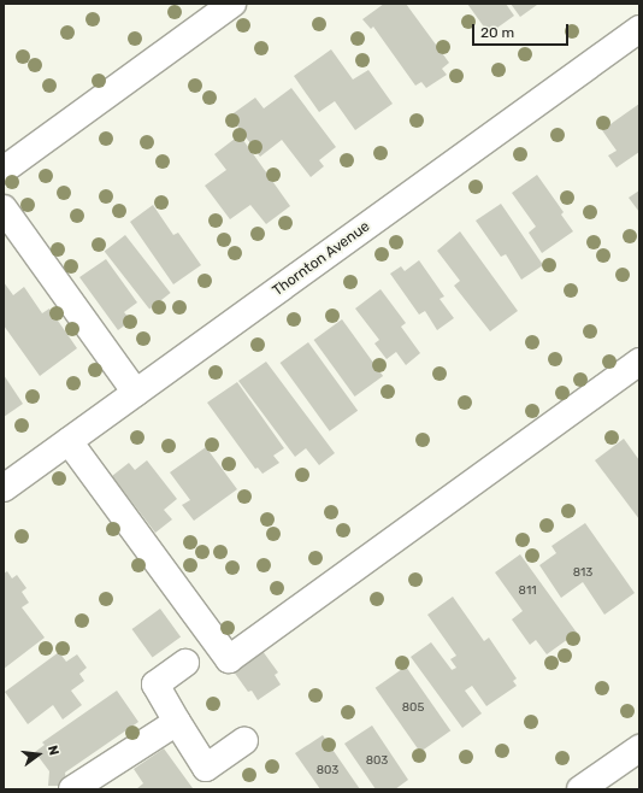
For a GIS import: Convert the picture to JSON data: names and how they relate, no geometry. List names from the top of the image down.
{
  "streets": {
    "street": ["Thornton Avenue"]
  },
  "house_numbers": [
    "813",
    "811",
    "805",
    "803",
    "803"
  ],
  "scale_bar": "20 m",
  "north": "right"
}
